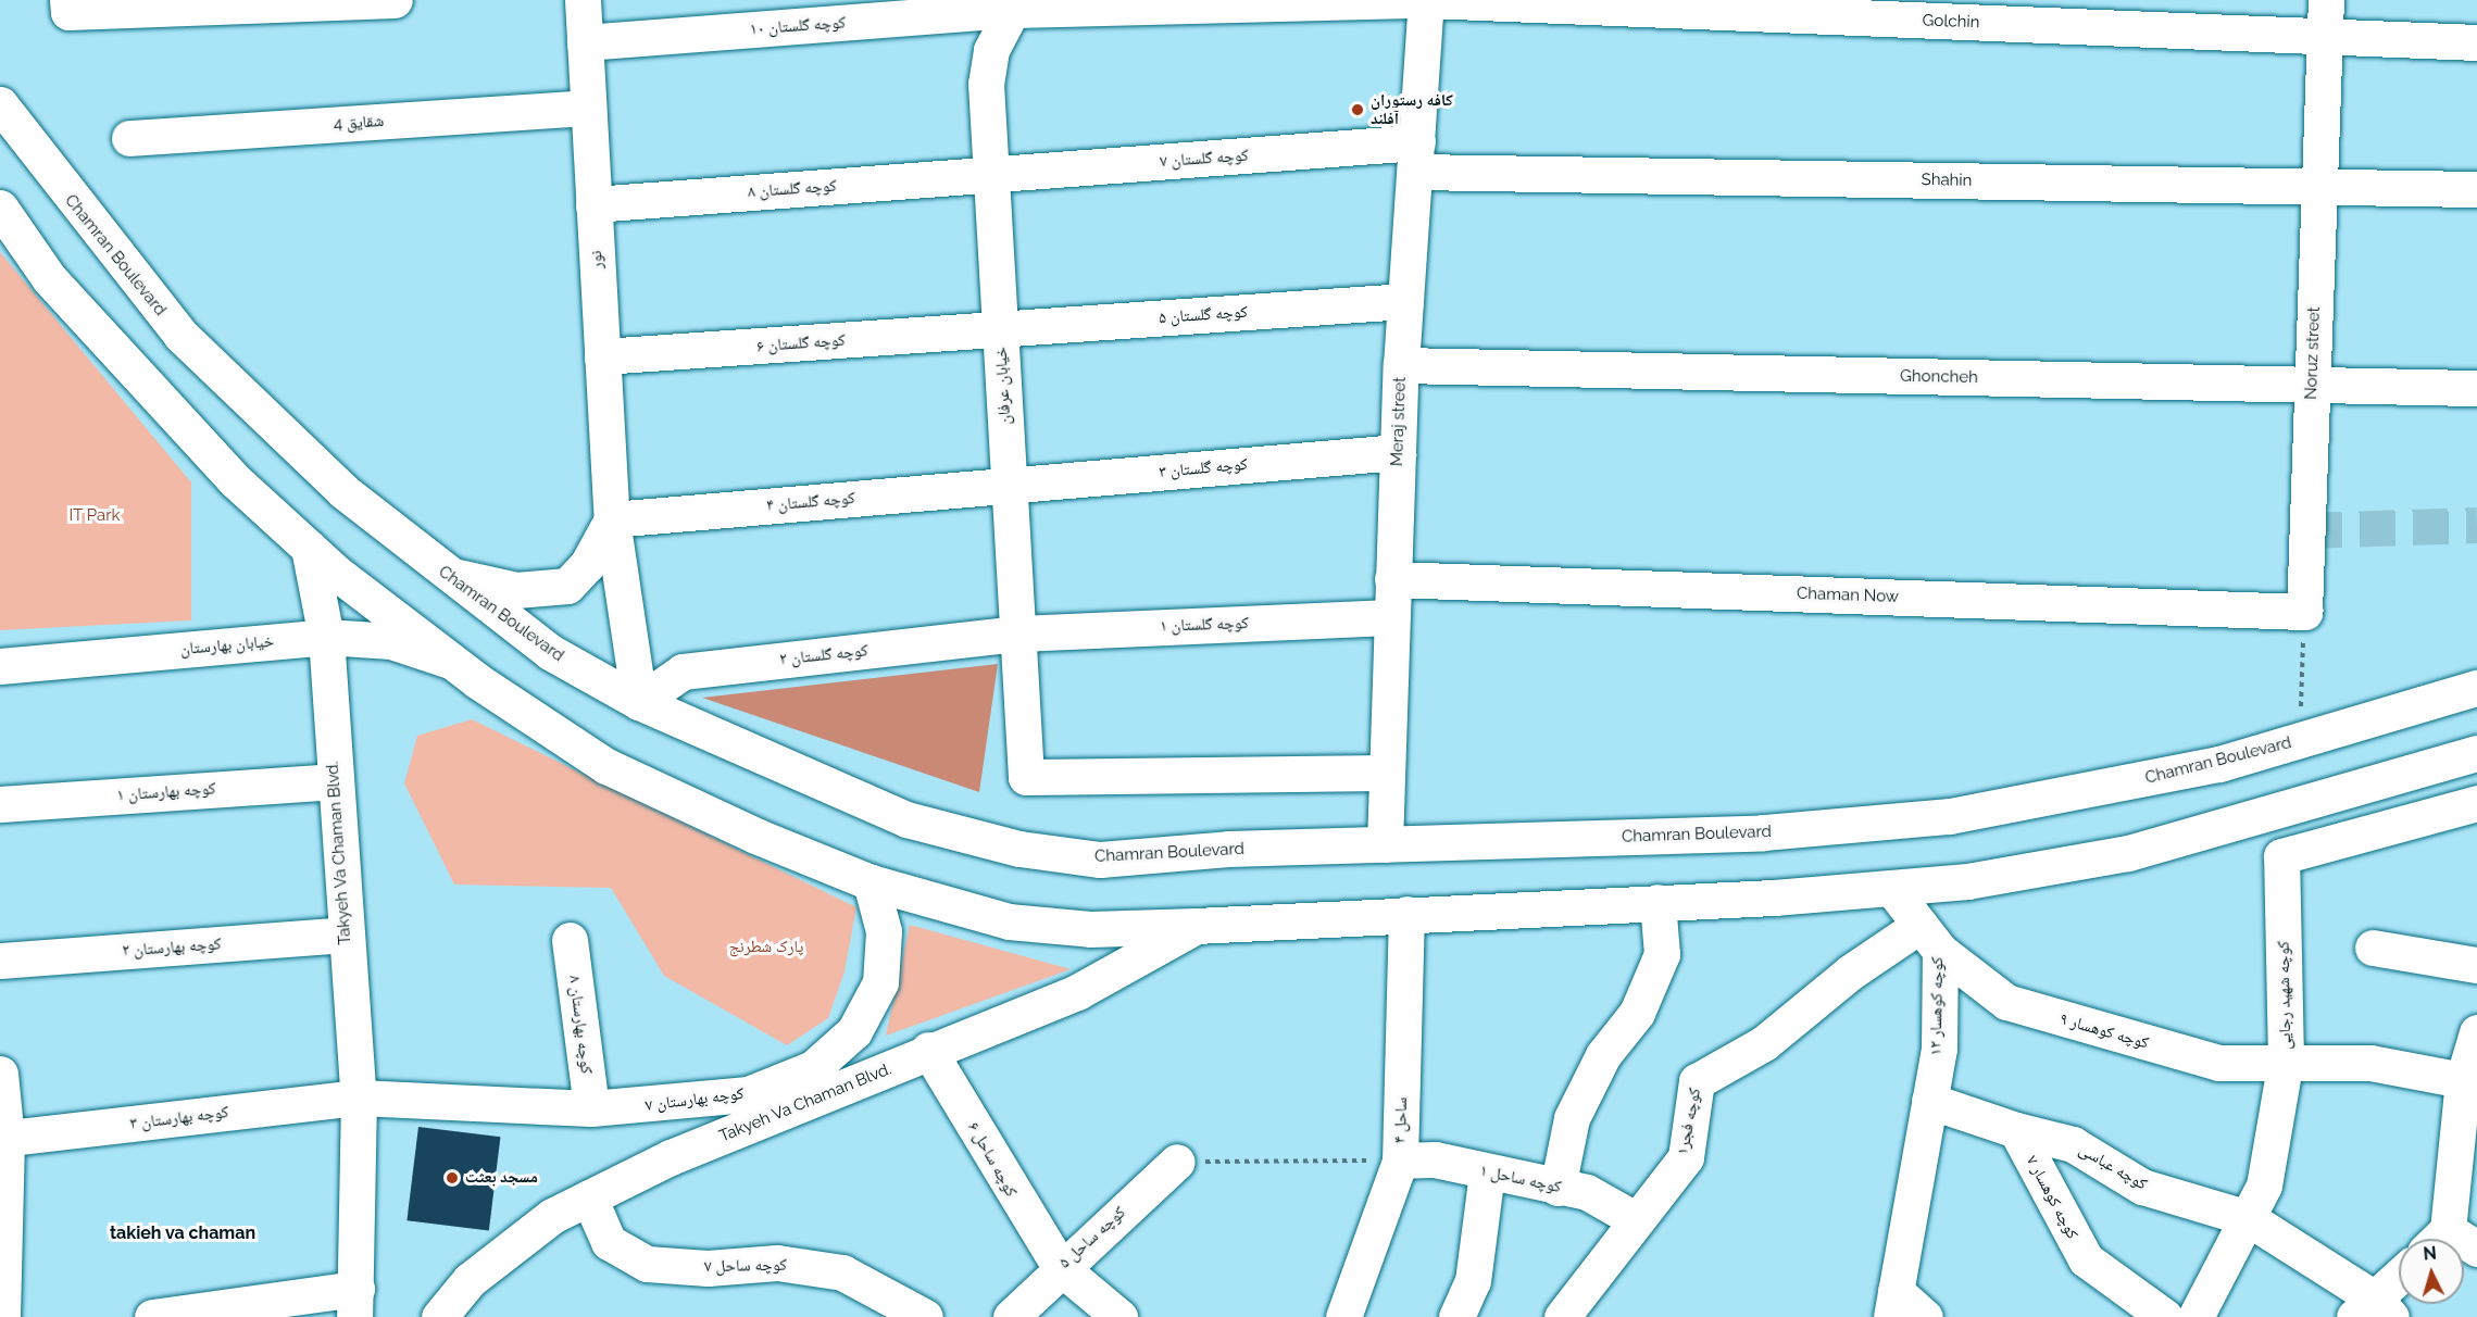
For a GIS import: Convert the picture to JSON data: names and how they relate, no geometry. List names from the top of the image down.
{
  "streets": {
    "street": [
      "Golchin",
      "کوچه گلستان ۱۰",
      "شقایق 4",
      "کوچه گلستان ۷",
      "Shahin",
      "کوچه گلستان ۸",
      "Chamran Boulevard",
      "نور",
      "کوچه گلستان ۵",
      "کوچه گلستان ۶",
      "Noruz street",
      "Ghoncheh",
      "خیابان عرفان",
      "Meraj street",
      "کوچه گلستان ۳",
      "کوچه گلستان ۴",
      "Chaman Now",
      "کوچه گلستان ۱",
      "خیابان بهارستان",
      "کوچه گلستان ۲",
      "کوچه بهارستان ۱",
      "Takyeh Va Chaman Blvd.",
      "کوچه بهارستان ۲",
      "کوچه شهید رجایی",
      "کوچه کوهسار ۱۲",
      "کوچه بهارستان ۸",
      "کوچه کوهسار ۹",
      "کوچه بهارستان ۷",
      "کوچه بهارستان ۳",
      "ساحل ۴",
      "کوچه فجر۱",
      "کوچه ساحل ۶",
      "کوچه عباسی",
      "کوچه ساحل ۱",
      "کوچه کوهسار ۷",
      "کوچه ساحل ۵",
      "کوچه ساحل ۷"
    ]
  },
  "crossings": [
    ["Golchin", "کوچه گلستان ۱۰"],
    ["Golchin", "Noruz street"],
    ["Golchin", "خیابان عرفان"],
    ["Golchin", "Meraj street"],
    ["کوچه گلستان ۱۰", "نور"],
    ["کوچه گلستان ۱۰", "خیابان عرفان"],
    ["شقایق 4", "نور"],
    ["کوچه گلستان ۷", "Shahin"],
    ["کوچه گلستان ۷", "کوچه گلستان ۸"],
    ["کوچه گلستان ۷", "خیابان عرفان"],
    ["کوچه گلستان ۷", "Meraj street"],
    ["Shahin", "Noruz street"],
    ["Shahin", "Meraj street"],
    ["کوچه گلستان ۸", "نور"],
    ["کوچه گلستان ۸", "خیابان عرفان"],
    ["Chamran Boulevard", "نور"],
    ["Chamran Boulevard", "Meraj street"],
    ["Chamran Boulevard", "کوچه گلستان ۲"],
    ["نور", "کوچه گلستان ۶"],
    ["نور", "کوچه گلستان ۴"],
    ["نور", "کوچه گلستان ۲"],
    ["کوچه گلستان ۵", "کوچه گلستان ۶"],
    ["کوچه گلستان ۵", "خیابان عرفان"],
    ["کوچه گلستان ۵", "Meraj street"],
    ["کوچه گلستان ۶", "خیابان عرفان"],
    ["Noruz street", "Ghoncheh"],
    ["Noruz street", "Chaman Now"],
    ["Ghoncheh", "Meraj street"],
    ["خیابان عرفان", "Meraj street"],
    ["خیابان عرفان", "کوچه گلستان ۳"],
    ["خیابان عرفان", "کوچه گلستان ۴"],
    ["خیابان عرفان", "کوچه گلستان ۱"],
    ["خیابان عرفان", "کوچه گلستان ۲"],
    ["Meraj street", "کوچه گلستان ۳"],
    ["Meraj street", "Chaman Now"],
    ["Meraj street", "کوچه گلستان ۱"],
    ["کوچه گلستان ۳", "کوچه گلستان ۴"],
    ["کوچه گلستان ۱", "کوچه گلستان ۲"],
    ["خیابان بهارستان", "Takyeh Va Chaman Blvd."],
    ["کوچه بهارستان ۱", "Takyeh Va Chaman Blvd."],
    ["Takyeh Va Chaman Blvd.", "کوچه بهارستان ۲"],
    ["Takyeh Va Chaman Blvd.", "کوچه بهارستان ۷"],
    ["Takyeh Va Chaman Blvd.", "کوچه بهارستان ۳"],
    ["Takyeh Va Chaman Blvd.", "کوچه ساحل ۶"],
    ["Takyeh Va Chaman Blvd.", "کوچه ساحل ۷"],
    ["کوچه شهید رجایی", "کوچه کوهسار ۹"],
    ["کوچه شهید رجایی", "کوچه عباسی"],
    ["کوچه کوهسار ۱۲", "کوچه کوهسار ۹"],
    ["کوچه کوهسار ۱۲", "کوچه فجر۱"],
    ["کوچه بهارستان ۸", "کوچه بهارستان ۷"],
    ["کوچه کوهسار ۹", "کوچه فجر۱"],
    ["کوچه بهارستان ۷", "کوچه بهارستان ۳"],
    ["ساحل ۴", "کوچه ساحل ۱"],
    ["کوچه فجر۱", "کوچه ساحل ۱"],
    ["کوچه ساحل ۶", "کوچه ساحل ۵"],
    ["کوچه عباسی", "کوچه کوهسار ۷"]
  ],
  "districts": ["takieh va chaman"],
  "parks": ["IT Park", "پارک شطرنج"],
  "places": ["کافه رستوران آفلند", "مسجد بعثت"],
  "north": "top"
}
